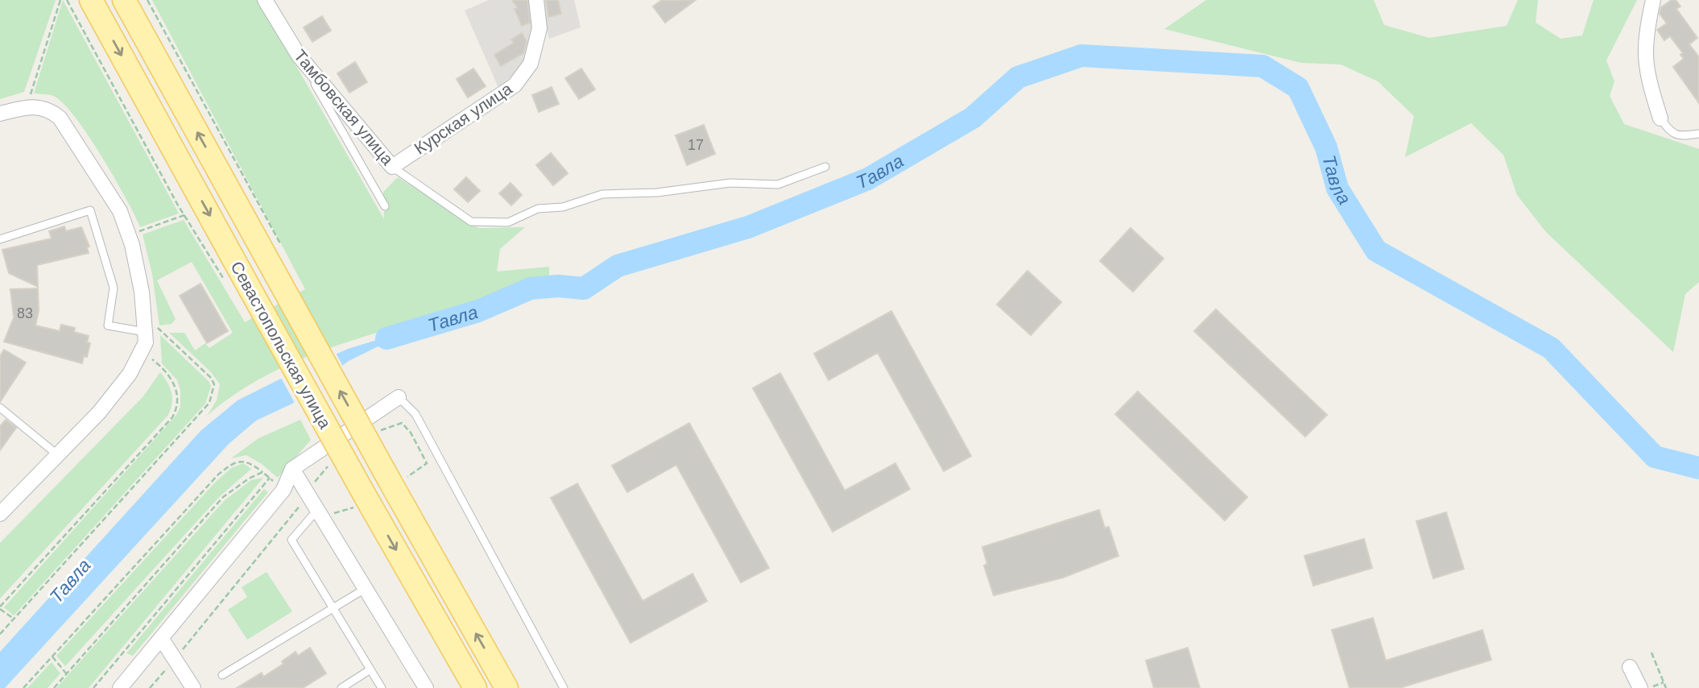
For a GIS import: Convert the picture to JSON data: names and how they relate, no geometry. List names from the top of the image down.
{
  "streets": {
    "main road": ["Севастопольская улица"],
    "street": ["Тамбовская улица", "Курская улица"]
  },
  "crossings": [
    ["Тамбовская улица", "Курская улица"]
  ],
  "water": ["Тавла"],
  "house_numbers": ["17", "83"]
}
